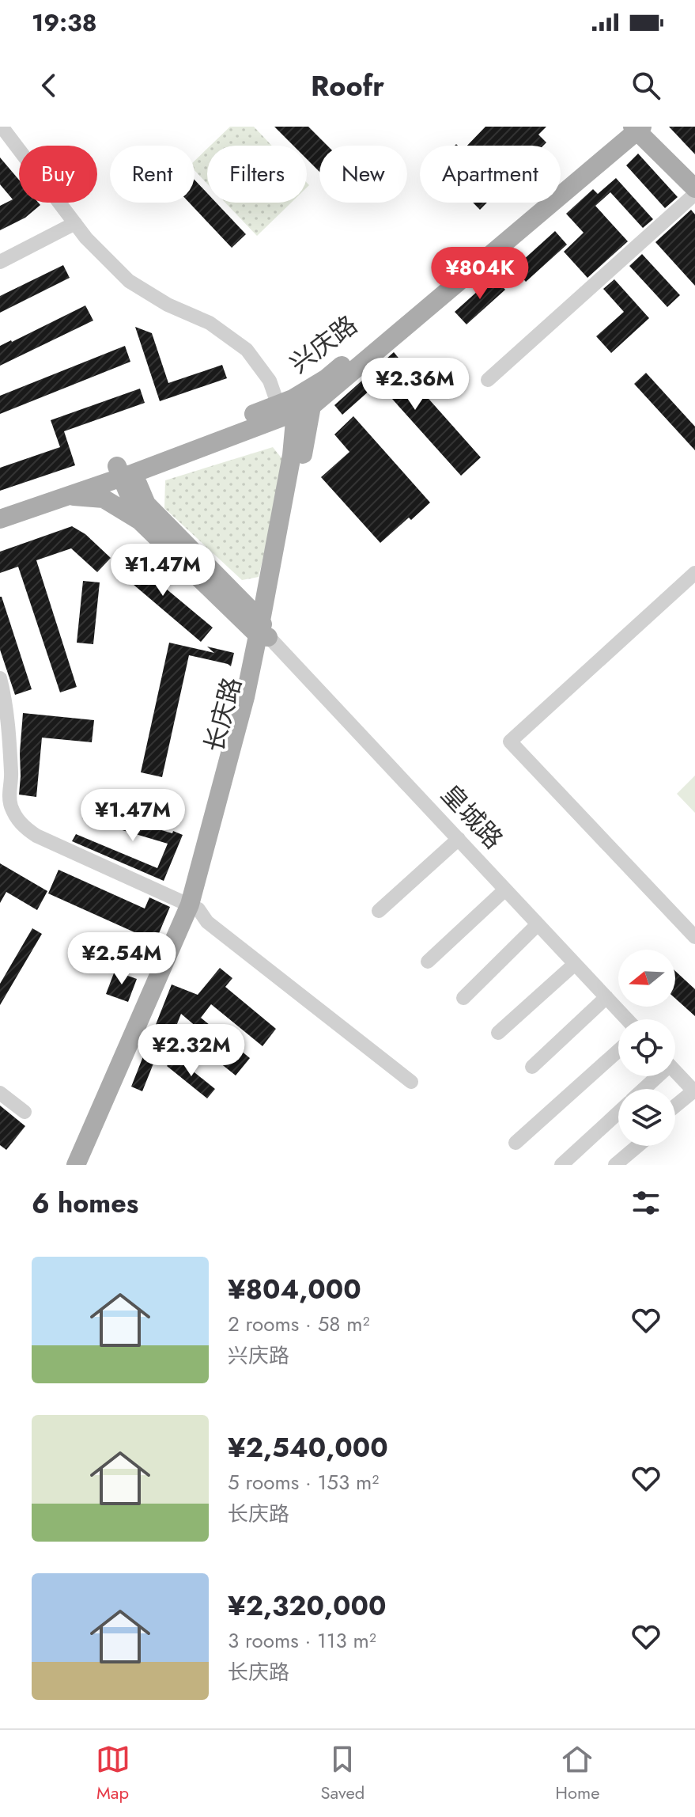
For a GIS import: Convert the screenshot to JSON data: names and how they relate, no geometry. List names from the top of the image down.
{
  "streets": {
    "main road": ["长庆路", "皇城路"]
  },
  "crossings": [
    ["长庆路", "皇城路"]
  ],
  "north": "left",
  "page": {
    "status": "19:38",
    "header": "Roofr",
    "chip": [
      "Buy",
      "Rent",
      "Filters",
      "New",
      "Apartment"
    ],
    "price": [
      "¥804K",
      "¥2.36M",
      "¥1.47M",
      "¥1.47M",
      "¥2.54M",
      "¥2.32M"
    ],
    "heading": "6 homes",
    "list": [
      {
        "name": "¥804,000",
        "note": "2 rooms · 58 m² · 兴庆路"
      },
      {
        "name": "¥2,540,000",
        "note": "5 rooms · 153 m² · 长庆路"
      },
      {
        "name": "¥2,320,000",
        "note": "3 rooms · 113 m² · 长庆路"
      }
    ],
    "tabs": ["Map", "Saved", "Home"]
  }
}
